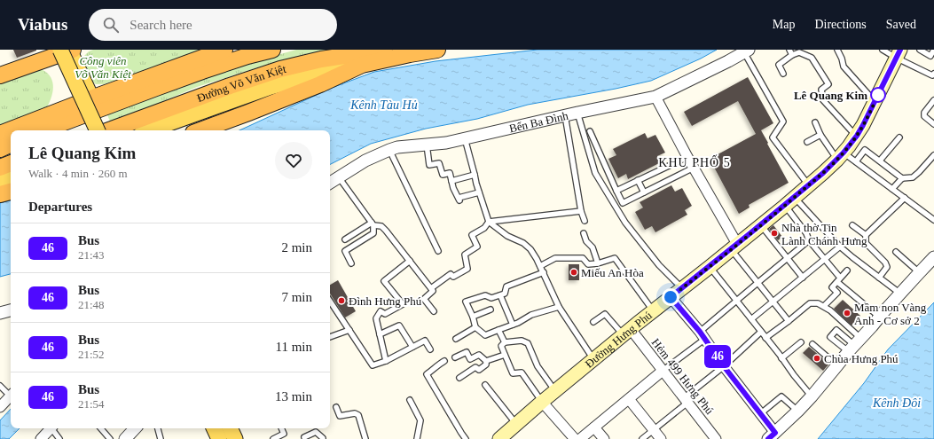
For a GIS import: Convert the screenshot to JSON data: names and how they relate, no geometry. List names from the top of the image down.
{
  "streets": {
    "highway": ["Đường Võ Văn Kiệt"],
    "main road": ["Đường Hưng Phú"],
    "street": ["Bến Ba Đình", "Hẻm 499 Hưng Phú"]
  },
  "crossings": [
    ["Đường Hưng Phú", "Hẻm 499 Hưng Phú"]
  ],
  "districts": ["KHU PHỐ 5"],
  "water": ["Kênh Tàu Hủ", "Kênh Đôi"],
  "parks": ["Công viên Võ Văn Kiệt"],
  "places": [
    "Lê Quang Kim",
    "Nhà thờ Tin Lành Chánh Hưng",
    "Miếu An Hòa",
    "Đình Hưng Phú",
    "Mầm non Vàng Anh - Cơ sở 2",
    "Chùa Hưng Phú"
  ],
  "lines": ["bus line 46"],
  "page": {
    "header": "Viabus",
    "search": "Search here",
    "nav": ["Map", "Directions", "Saved"],
    "on_map": "46",
    "heading": [
      ["Lê Quang Kim", "Walk · 4 min · 260 m"],
      "Departures"
    ],
    "list": [
      {
        "mark": "46",
        "name": "Bus",
        "note": "21:43",
        "value": "2 min"
      },
      {
        "mark": "46",
        "name": "Bus",
        "note": "21:48",
        "value": "7 min"
      },
      {
        "mark": "46",
        "name": "Bus",
        "note": "21:52",
        "value": "11 min"
      },
      {
        "mark": "46",
        "name": "Bus",
        "note": "21:54",
        "value": "13 min"
      }
    ]
  }
}
